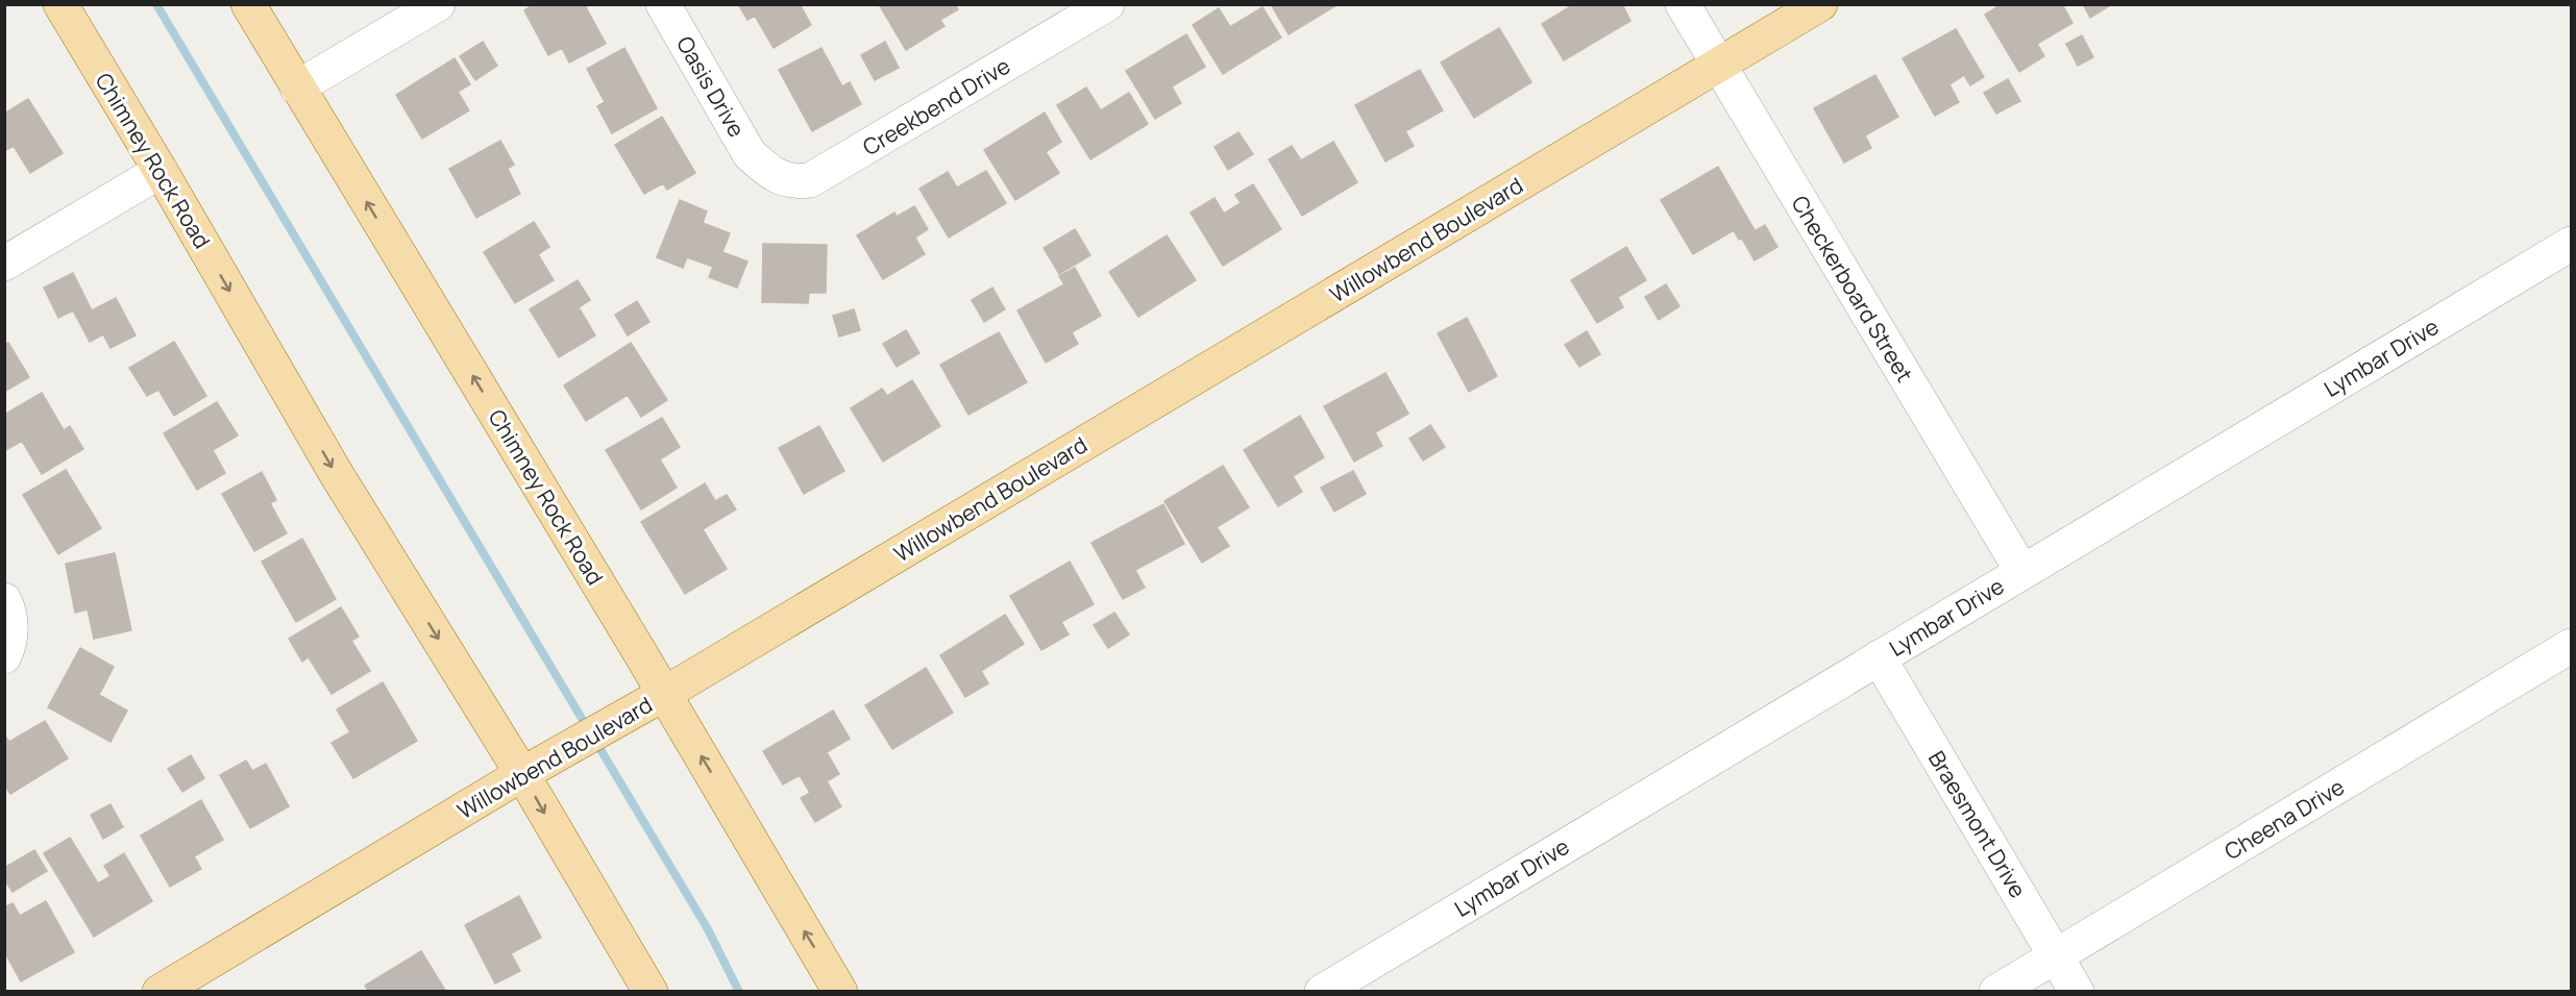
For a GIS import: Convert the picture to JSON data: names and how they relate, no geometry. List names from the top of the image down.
{
  "streets": {
    "main road": ["Chimney Rock Road", "Willowbend Boulevard"],
    "street": [
      "Oasis Drive",
      "Creekbend Drive",
      "Checkerboard Street",
      "Lymbar Drive",
      "Cheena Drive",
      "Braesmont Drive"
    ]
  },
  "crossings": [
    ["Oasis Drive", "Creekbend Drive"],
    ["Chimney Rock Road", "Willowbend Boulevard"],
    ["Willowbend Boulevard", "Checkerboard Street"],
    ["Checkerboard Street", "Lymbar Drive"],
    ["Lymbar Drive", "Braesmont Drive"],
    ["Cheena Drive", "Braesmont Drive"]
  ]
}
